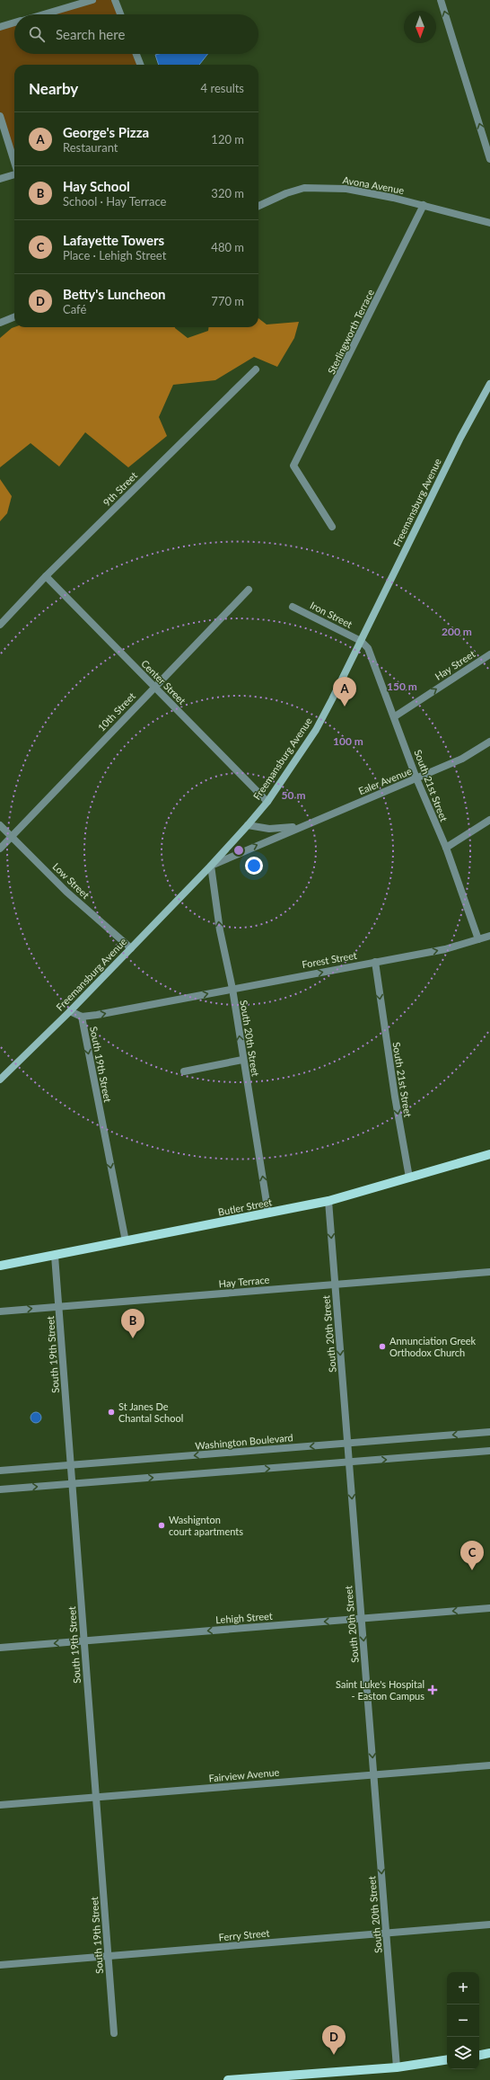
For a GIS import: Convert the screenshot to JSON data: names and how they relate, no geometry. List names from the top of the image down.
{
  "streets": {
    "main road": ["Freemansburg Avenue", "Butler Street"],
    "street": [
      "Avona Avenue",
      "Sterlingworth Terrace",
      "9th Street",
      "Iron Street",
      "Hay Street",
      "Center Street",
      "10th Street",
      "Ealer Avenue",
      "South 21st Street",
      "Low Street",
      "Forest Street",
      "South 20th Street",
      "South 19th Street",
      "Hay Terrace",
      "Washington Boulevard",
      "Lehigh Street",
      "Fairview Avenue",
      "Ferry Street"
    ]
  },
  "crossings": [
    ["Avona Avenue", "Sterlingworth Terrace"],
    ["9th Street", "Center Street"],
    ["Freemansburg Avenue", "Iron Street"],
    ["Freemansburg Avenue", "Center Street"],
    ["Freemansburg Avenue", "Ealer Avenue"],
    ["Freemansburg Avenue", "South 21st Street"],
    ["Freemansburg Avenue", "Low Street"],
    ["Freemansburg Avenue", "South 20th Street"],
    ["Freemansburg Avenue", "South 19th Street"],
    ["Iron Street", "South 21st Street"],
    ["Hay Street", "South 21st Street"],
    ["Center Street", "10th Street"],
    ["10th Street", "Low Street"],
    ["Ealer Avenue", "South 21st Street"],
    ["Ealer Avenue", "South 20th Street"],
    ["South 21st Street", "Forest Street"],
    ["South 21st Street", "Butler Street"],
    ["Forest Street", "South 20th Street"],
    ["Forest Street", "South 19th Street"],
    ["South 20th Street", "Butler Street"],
    ["South 20th Street", "Hay Terrace"],
    ["South 20th Street", "Washington Boulevard"],
    ["South 20th Street", "Lehigh Street"],
    ["South 20th Street", "Fairview Avenue"],
    ["South 20th Street", "Ferry Street"],
    ["South 19th Street", "Butler Street"],
    ["South 19th Street", "Hay Terrace"],
    ["South 19th Street", "Washington Boulevard"],
    ["South 19th Street", "Lehigh Street"],
    ["South 19th Street", "Fairview Avenue"],
    ["South 19th Street", "Ferry Street"]
  ],
  "one_way": [
    "Hay Street",
    "South 21st Street",
    "Forest Street",
    "Lehigh Street"
  ],
  "places": {
    "other": ["Annunciation Greek Orthodox Church", "St Janes De Chantal School", "Washignton court apartments"],
    "health": ["Saint Luke's Hospital - Easton Campus"]
  },
  "north": "bottom",
  "page": {
    "search": "Search here",
    "heading": ["Nearby", "4 results"],
    "list": [
      {
        "mark": "A",
        "name": "George's Pizza",
        "note": "Restaurant",
        "value": "120 m"
      },
      {
        "mark": "B",
        "name": "Hay School",
        "note": "School · Hay Terrace",
        "value": "320 m"
      },
      {
        "mark": "C",
        "name": "Lafayette Towers",
        "note": "Place · Lehigh Street",
        "value": "480 m"
      },
      {
        "mark": "D",
        "name": "Betty's Luncheon",
        "note": "Café",
        "value": "770 m"
      }
    ],
    "pins": [
      "A",
      "B",
      "C",
      "D"
    ],
    "map_buttons": ["+", "−"]
  },
  "rings": [
    "200 m",
    "150 m",
    "100 m",
    "50 m"
  ]
}
